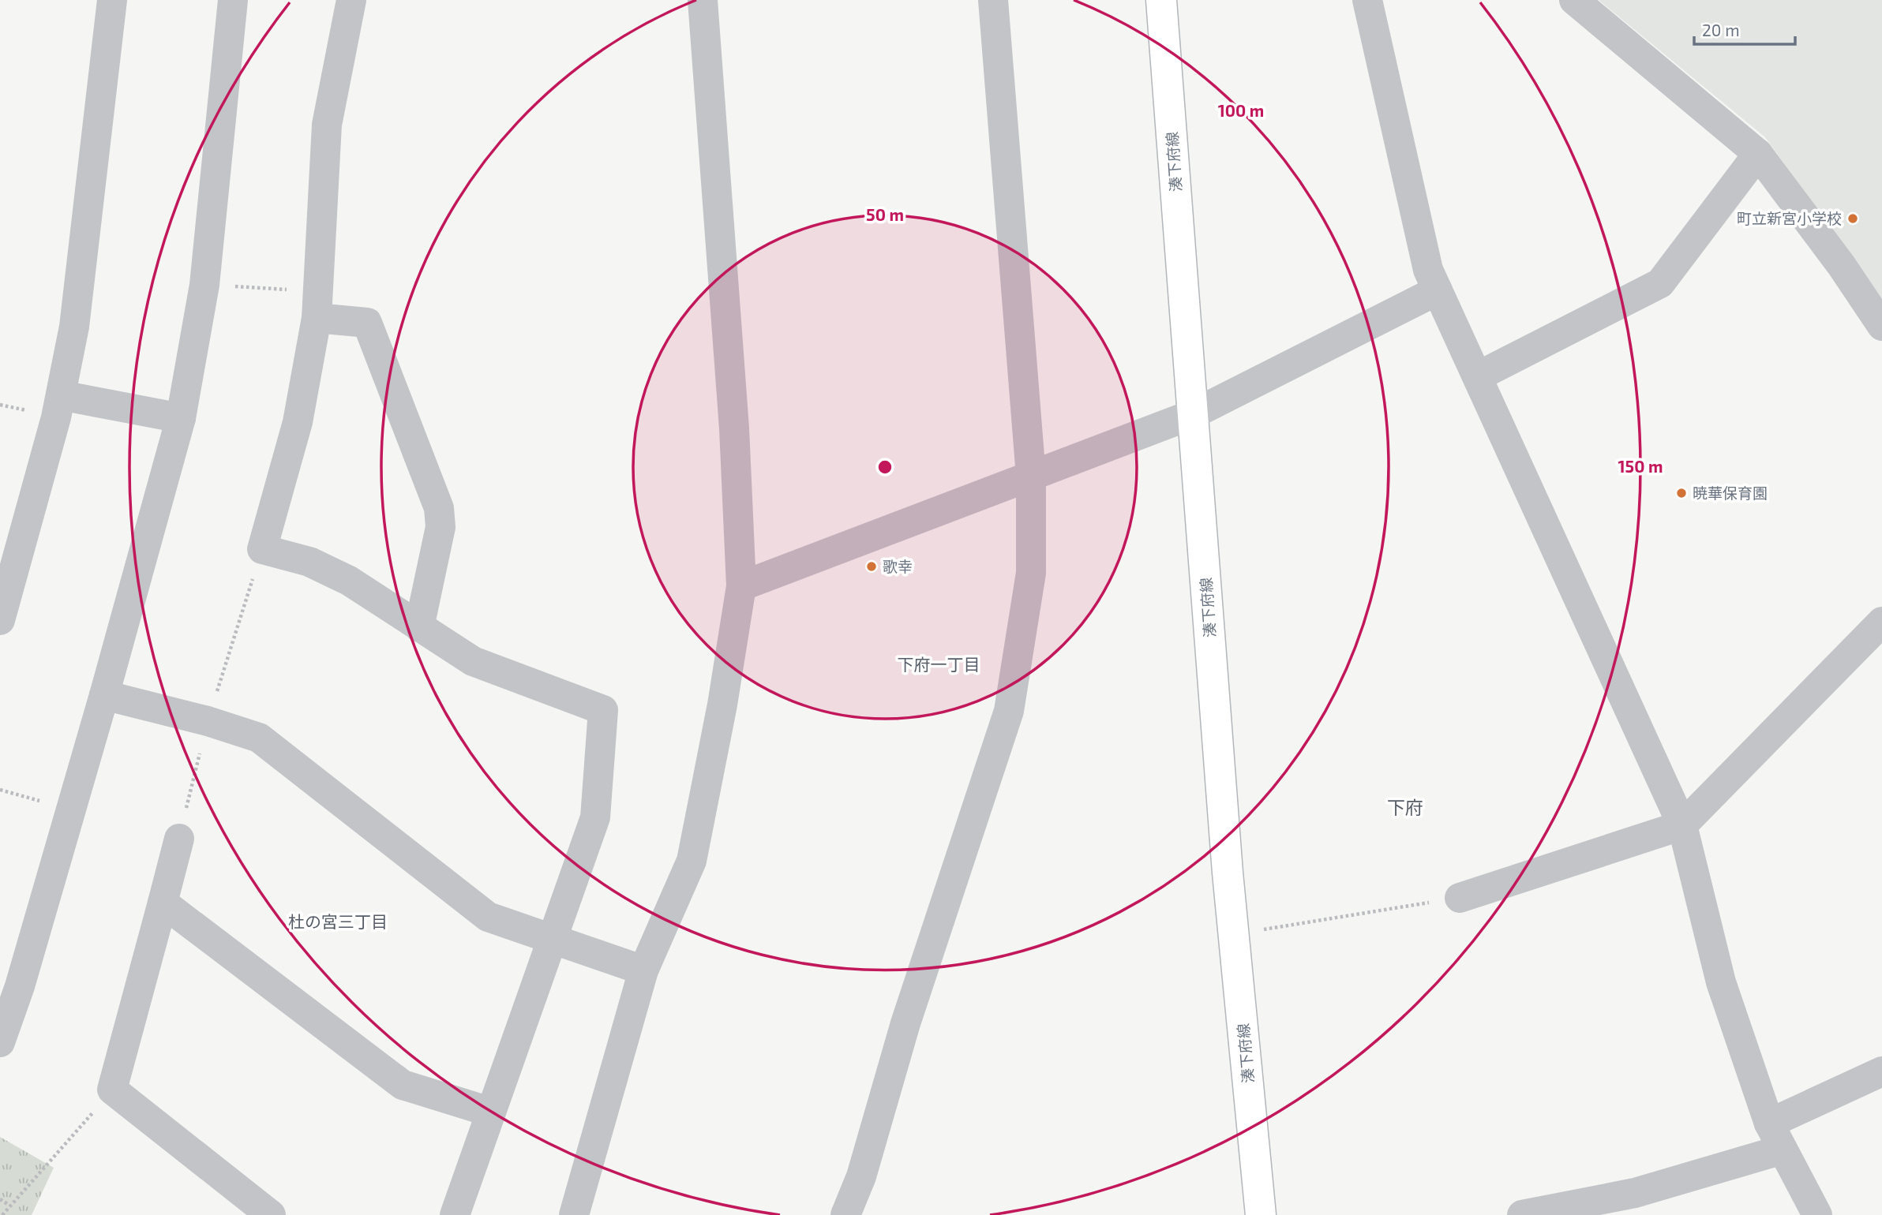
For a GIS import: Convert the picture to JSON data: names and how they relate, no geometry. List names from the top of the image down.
{
  "streets": {
    "main road": ["湊下府線"]
  },
  "districts": ["下府一丁目", "下府", "杜の宮三丁目"],
  "places": ["町立新宮小学校", "暁華保育園", "歌幸"],
  "scale_bar": "20 m",
  "rings": ["100 m", "50 m", "150 m"]
}
